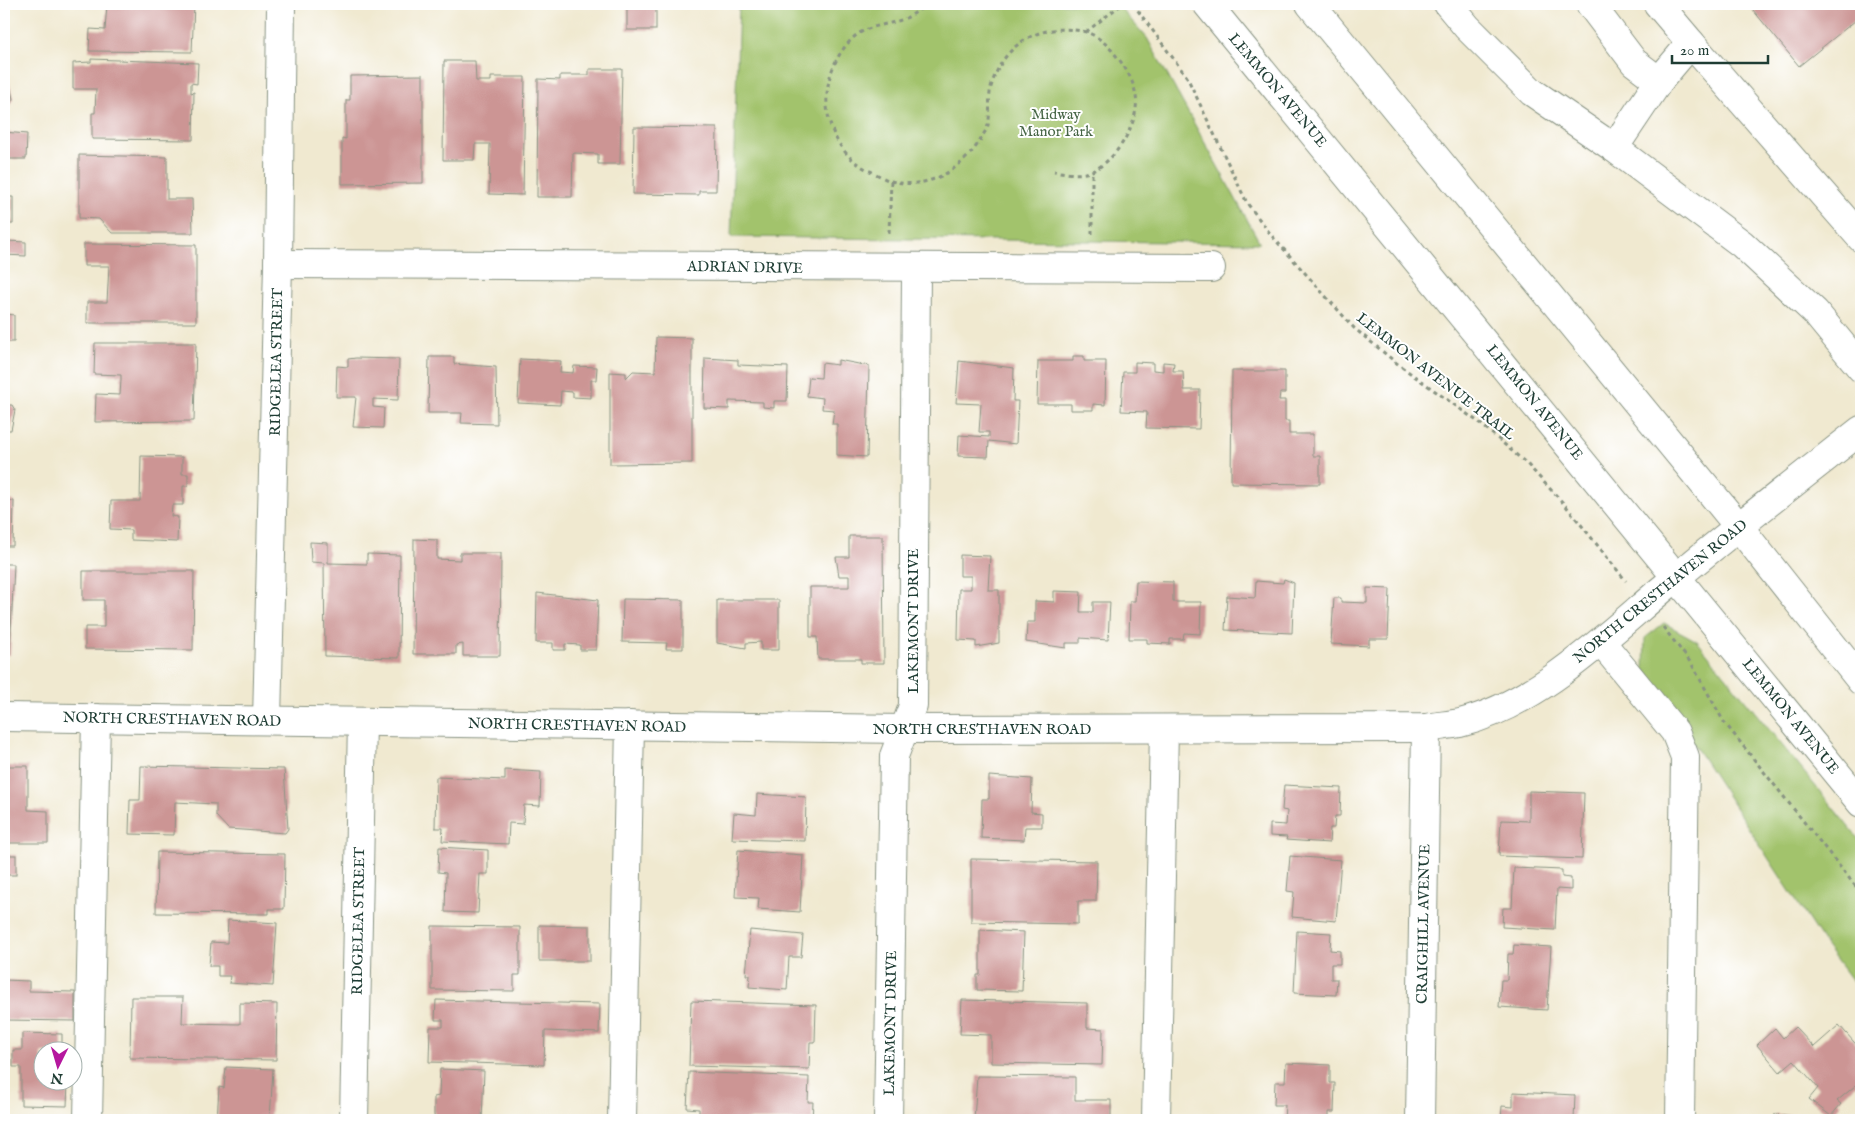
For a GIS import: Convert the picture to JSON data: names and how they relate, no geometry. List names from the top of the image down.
{
  "streets": {
    "street": [
      "LEMMON AVENUE",
      "ADRIAN DRIVE",
      "RIDGELEA STREET",
      "NORTH CRESTHAVEN ROAD",
      "LAKEMONT DRIVE",
      "CRAIGHILL AVENUE"
    ],
    "path": ["LEMMON AVENUE TRAIL"]
  },
  "crossings": [
    ["LEMMON AVENUE", "NORTH CRESTHAVEN ROAD"],
    ["ADRIAN DRIVE", "RIDGELEA STREET"],
    ["ADRIAN DRIVE", "LAKEMONT DRIVE"],
    ["RIDGELEA STREET", "NORTH CRESTHAVEN ROAD"],
    ["NORTH CRESTHAVEN ROAD", "LAKEMONT DRIVE"],
    ["NORTH CRESTHAVEN ROAD", "CRAIGHILL AVENUE"]
  ],
  "parks": ["Midway Manor Park"],
  "scale_bar": "20 m",
  "north": "bottom"
}
